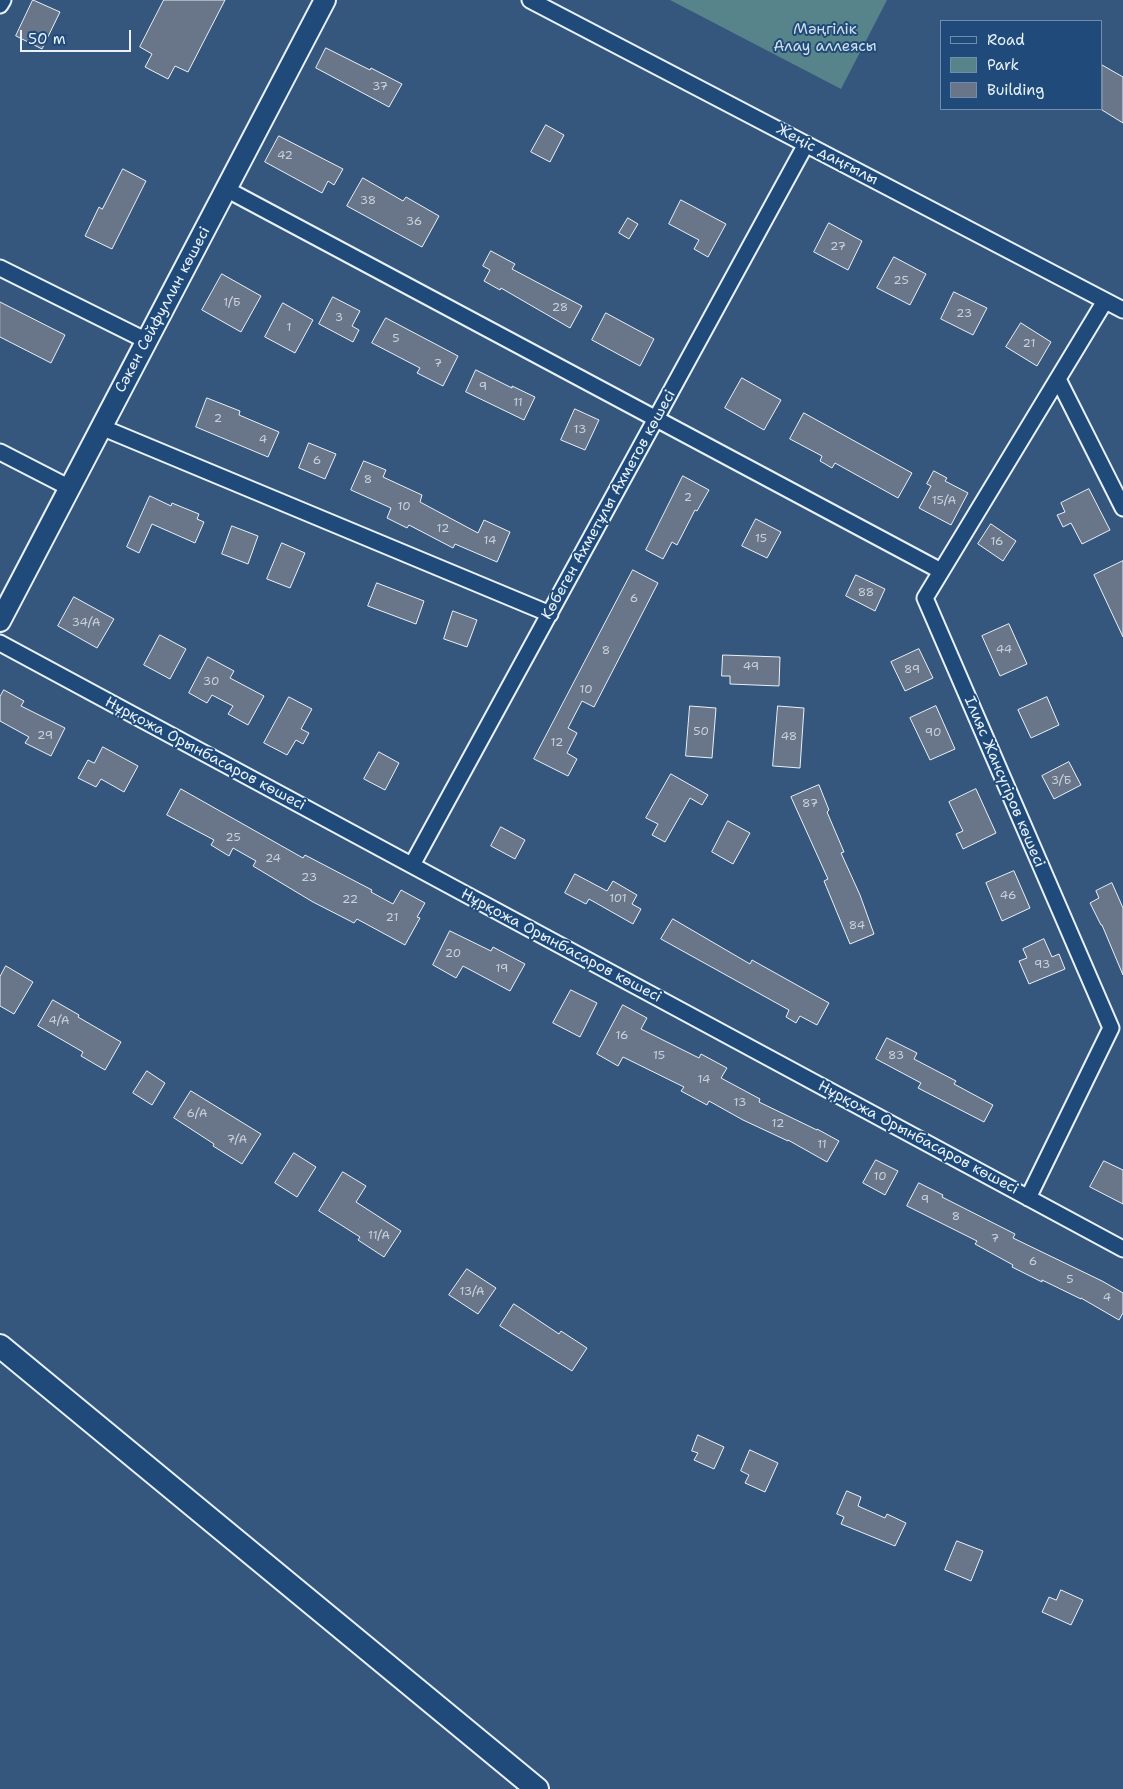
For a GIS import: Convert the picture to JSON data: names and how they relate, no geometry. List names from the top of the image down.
{
  "streets": {
    "street": [
      "Жеңіс даңғылы",
      "Сәкен Сейфуллин көшесі",
      "Көбеген Ахметұлы Ахметов көшесі",
      "Нұрқожа Орынбасаров көшесі",
      "Ілияс Жансүгіров көшесі"
    ]
  },
  "crossings": [
    ["Жеңіс даңғылы", "Көбеген Ахметұлы Ахметов көшесі"],
    ["Жеңіс даңғылы", "Ілияс Жансүгіров көшесі"],
    ["Көбеген Ахметұлы Ахметов көшесі", "Нұрқожа Орынбасаров көшесі"],
    ["Нұрқожа Орынбасаров көшесі", "Ілияс Жансүгіров көшесі"]
  ],
  "parks": ["Мәңгілік Алау аллеясы"],
  "house_numbers": [
    "37",
    "42",
    "38",
    "36",
    "27",
    "25",
    "1/Б",
    "28",
    "23",
    "3",
    "1",
    "5",
    "21",
    "7",
    "9",
    "11",
    "2",
    "13",
    "4",
    "6",
    "8",
    "2",
    "15/А",
    "10",
    "12",
    "15",
    "14",
    "16",
    "88",
    "6",
    "34/А",
    "44",
    "8",
    "49",
    "89",
    "30",
    "10",
    "50",
    "90",
    "29",
    "48",
    "12",
    "3/Б",
    "87",
    "25",
    "24",
    "23",
    "46",
    "101",
    "22",
    "21",
    "84",
    "20",
    "93",
    "19",
    "4/А",
    "16",
    "15",
    "83",
    "14",
    "13",
    "6/А",
    "12",
    "7/А",
    "11",
    "10",
    "9",
    "8",
    "11/А",
    "7",
    "6",
    "5",
    "13/А",
    "4"
  ],
  "legend": ["Road", "Park", "Building"],
  "scale_bar": "50 m"
}
